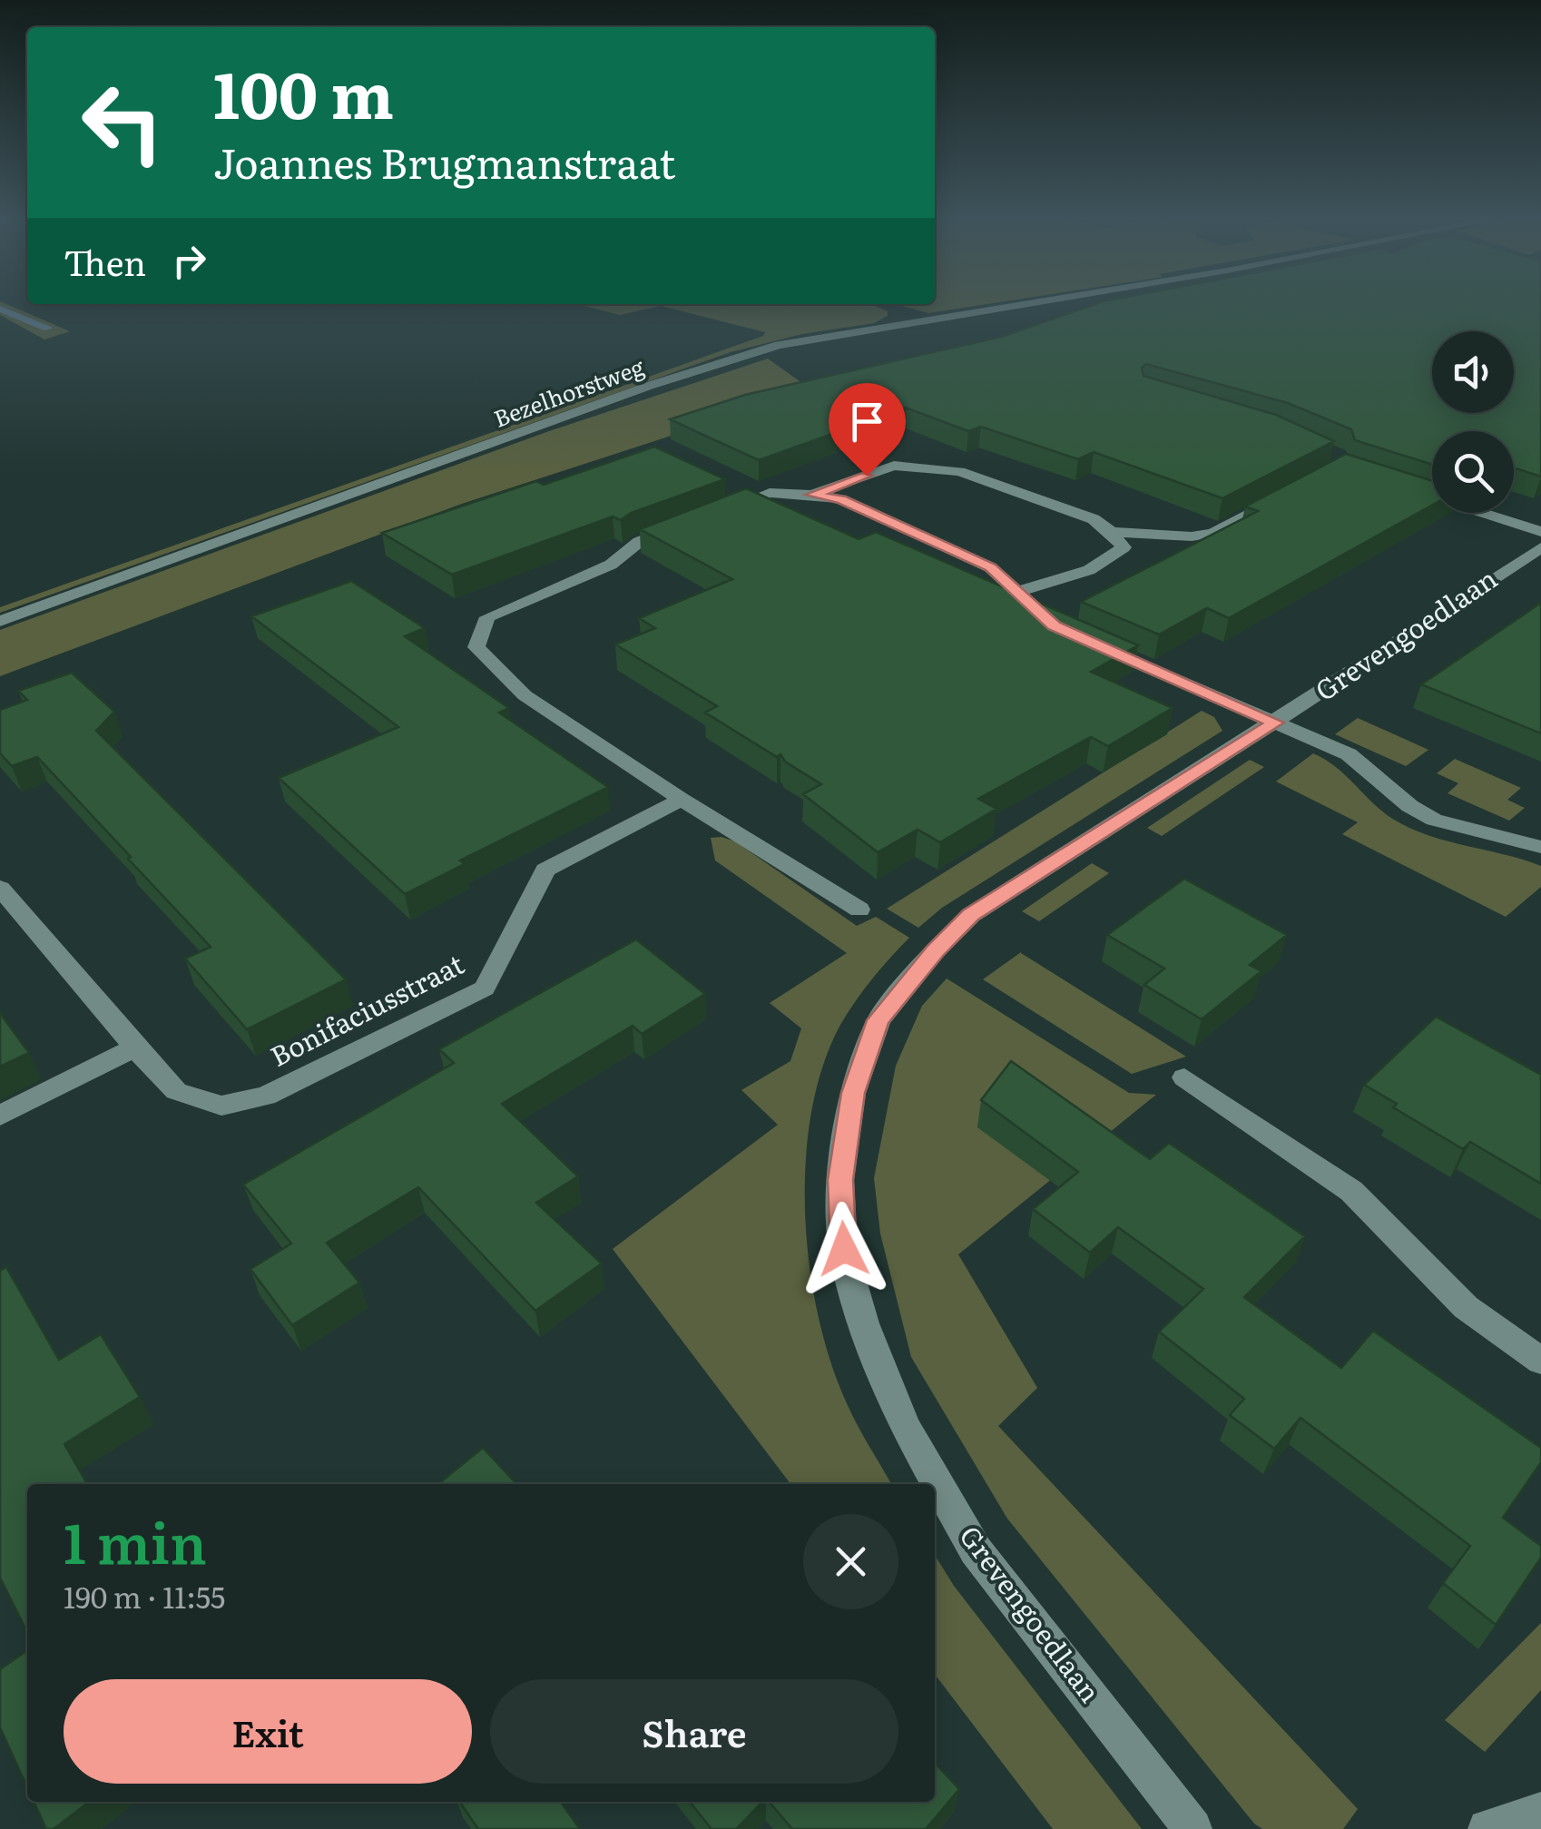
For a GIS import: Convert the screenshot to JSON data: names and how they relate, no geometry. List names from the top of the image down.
{
  "streets": {
    "street": ["Bezelhorstweg", "Grevengoedlaan", "Bonifaciusstraat"]
  },
  "page": {
    "turn": ["100 m", "Joannes Brugmanstraat"],
    "then": "Then",
    "heading": ["1 min", "190 m · 11:55"],
    "buttons": ["Exit", "Share"]
  }
}
